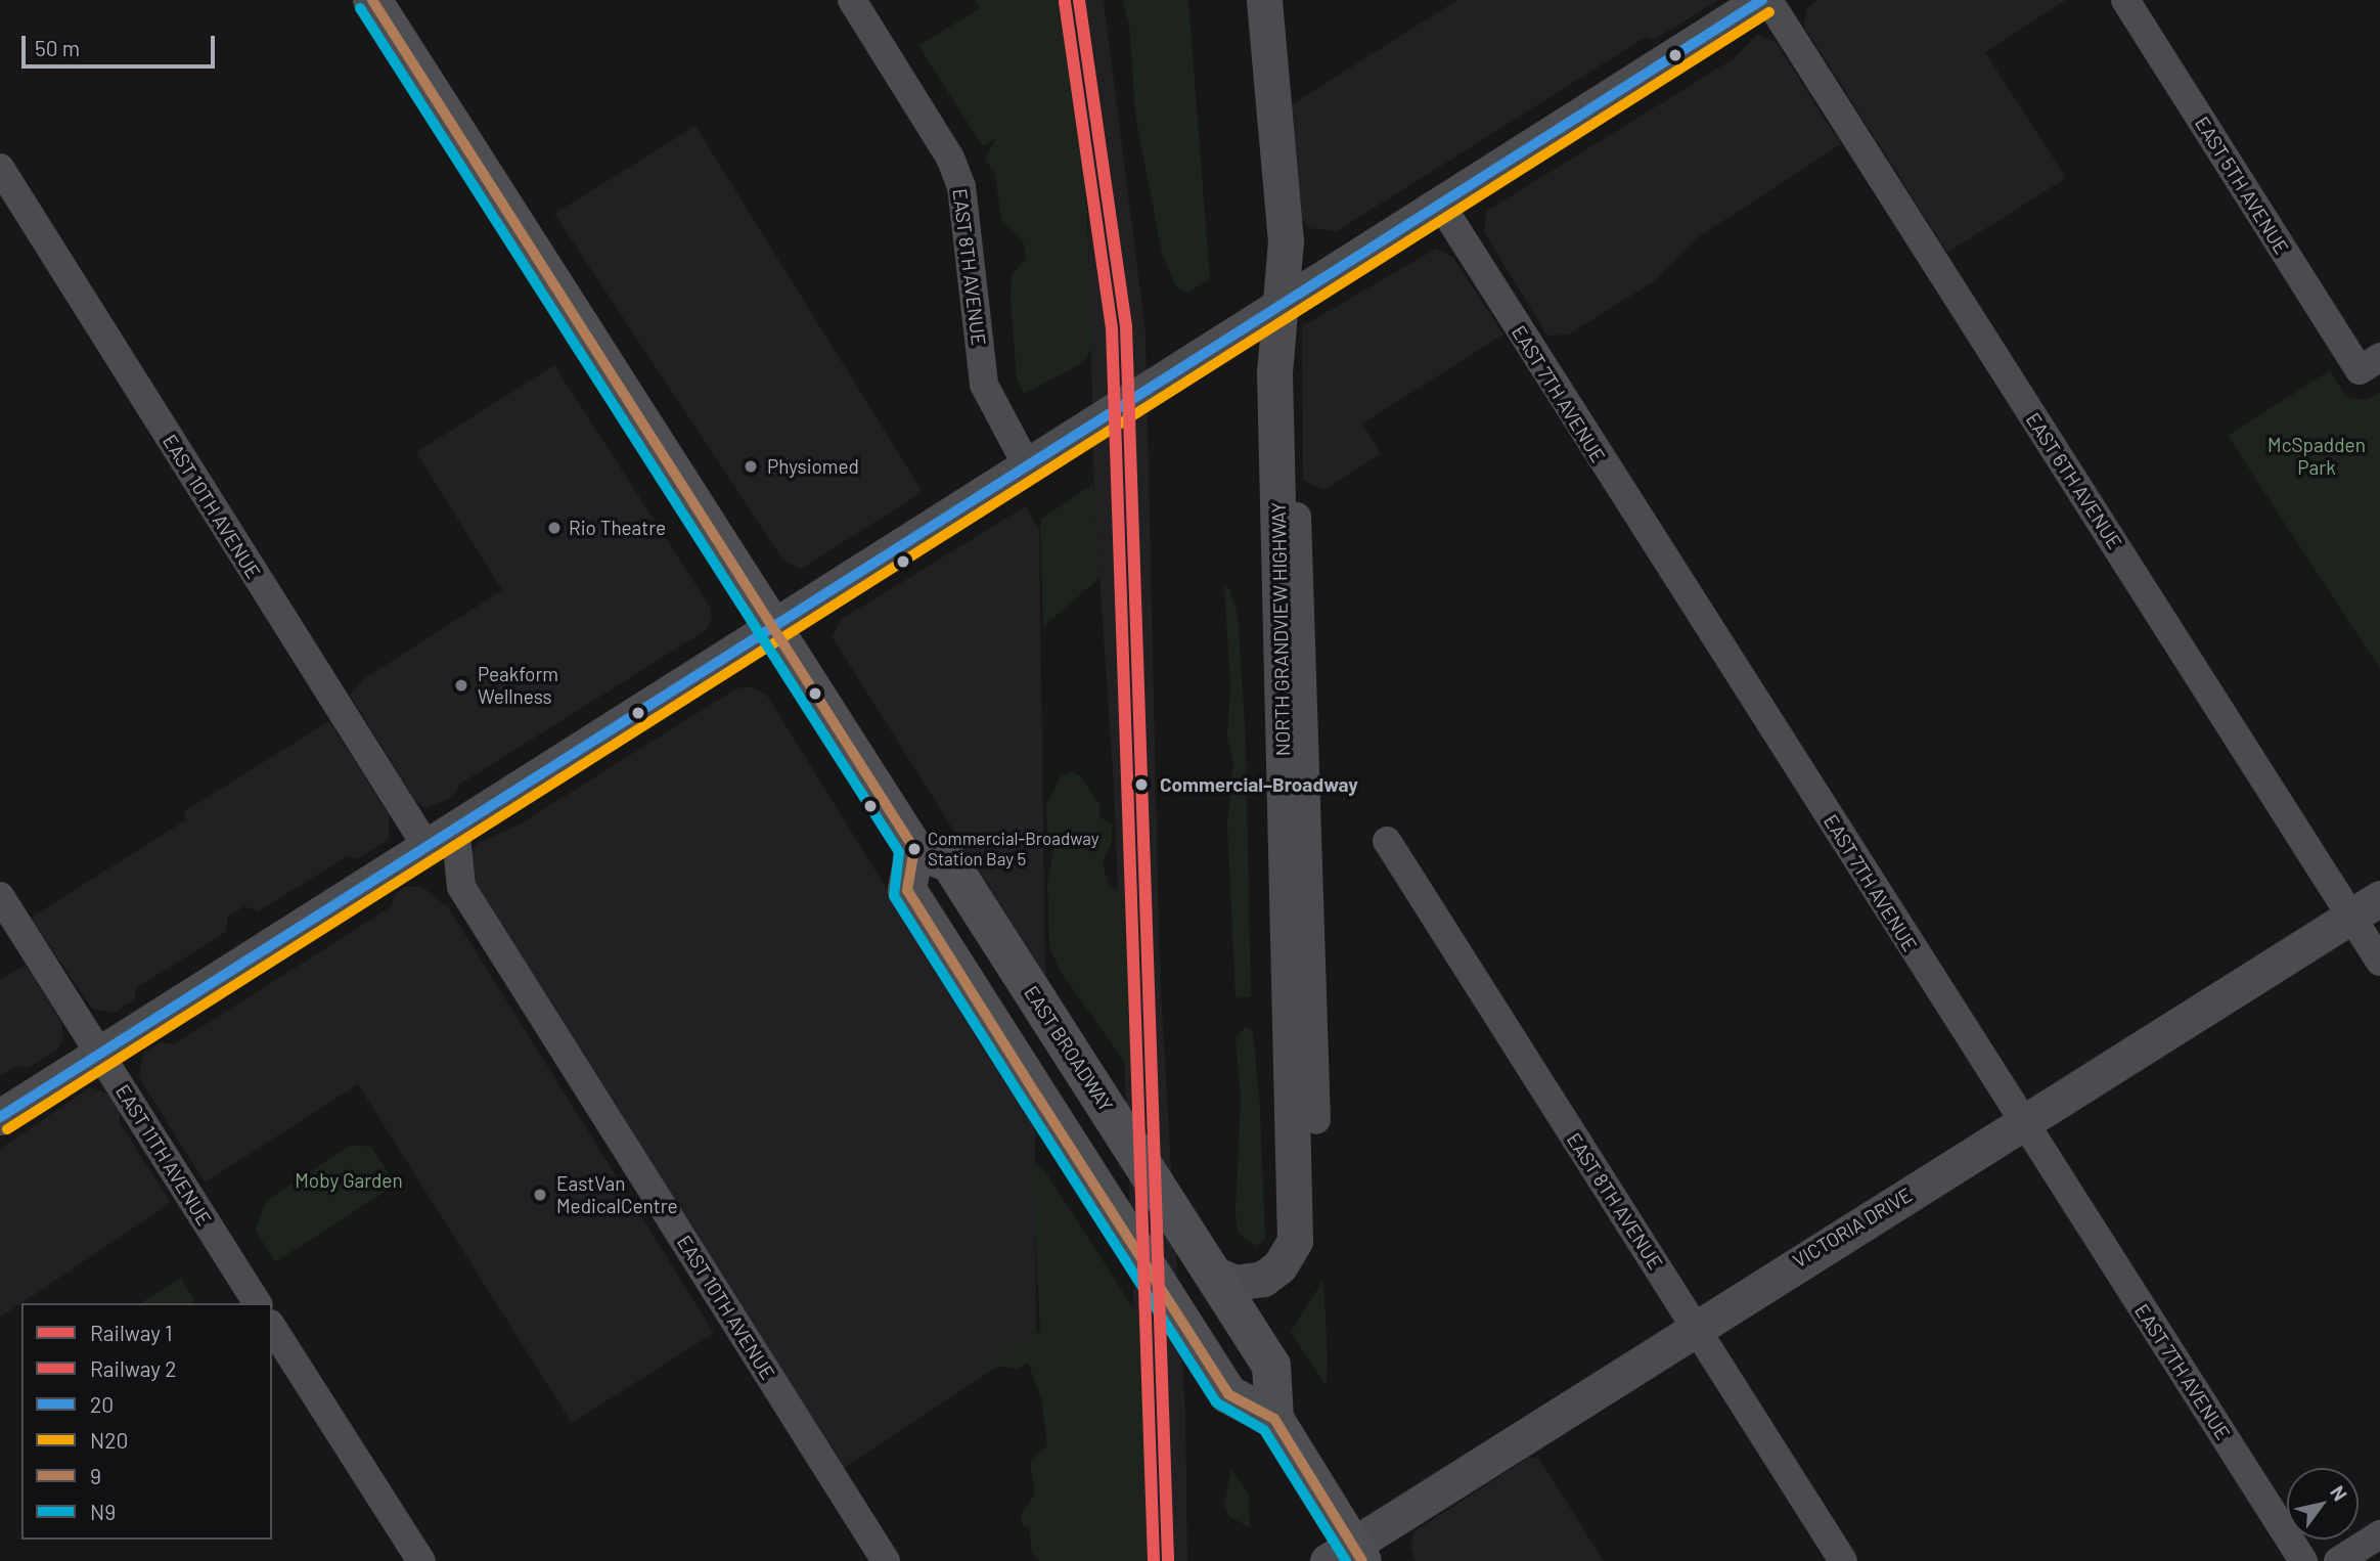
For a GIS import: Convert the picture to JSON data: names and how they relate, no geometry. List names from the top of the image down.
{
  "streets": {
    "main road": ["EAST BROADWAY"],
    "street": [
      "EAST 5TH AVENUE",
      "EAST 8TH AVENUE",
      "EAST 7TH AVENUE",
      "EAST 6TH AVENUE",
      "EAST 10TH AVENUE",
      "NORTH GRANDVIEW HIGHWAY",
      "EAST 11TH AVENUE",
      "VICTORIA DRIVE"
    ]
  },
  "crossings": [
    ["EAST 8TH AVENUE", "VICTORIA DRIVE"],
    ["EAST 7TH AVENUE", "VICTORIA DRIVE"],
    ["EAST 6TH AVENUE", "VICTORIA DRIVE"],
    ["NORTH GRANDVIEW HIGHWAY", "EAST BROADWAY"],
    ["EAST BROADWAY", "VICTORIA DRIVE"]
  ],
  "parks": ["McSpadden Park", "Moby Garden"],
  "places": [
    "Physiomed",
    "Rio Theatre",
    "Peakform Wellness",
    "Commercial–Broadway",
    "Commercial-Broadway Station Bay 5",
    "EastVan MedicalCentre"
  ],
  "lines": [
    "rail line 1",
    "transit line 20",
    "transit line 9",
    "rail line 2",
    "transit line N9",
    "transit line N20"
  ],
  "legend": [
    "Railway 1",
    "Railway 2",
    "20",
    "N20",
    "9",
    "N9"
  ],
  "scale_bar": "50 m",
  "north": "top right"
}
